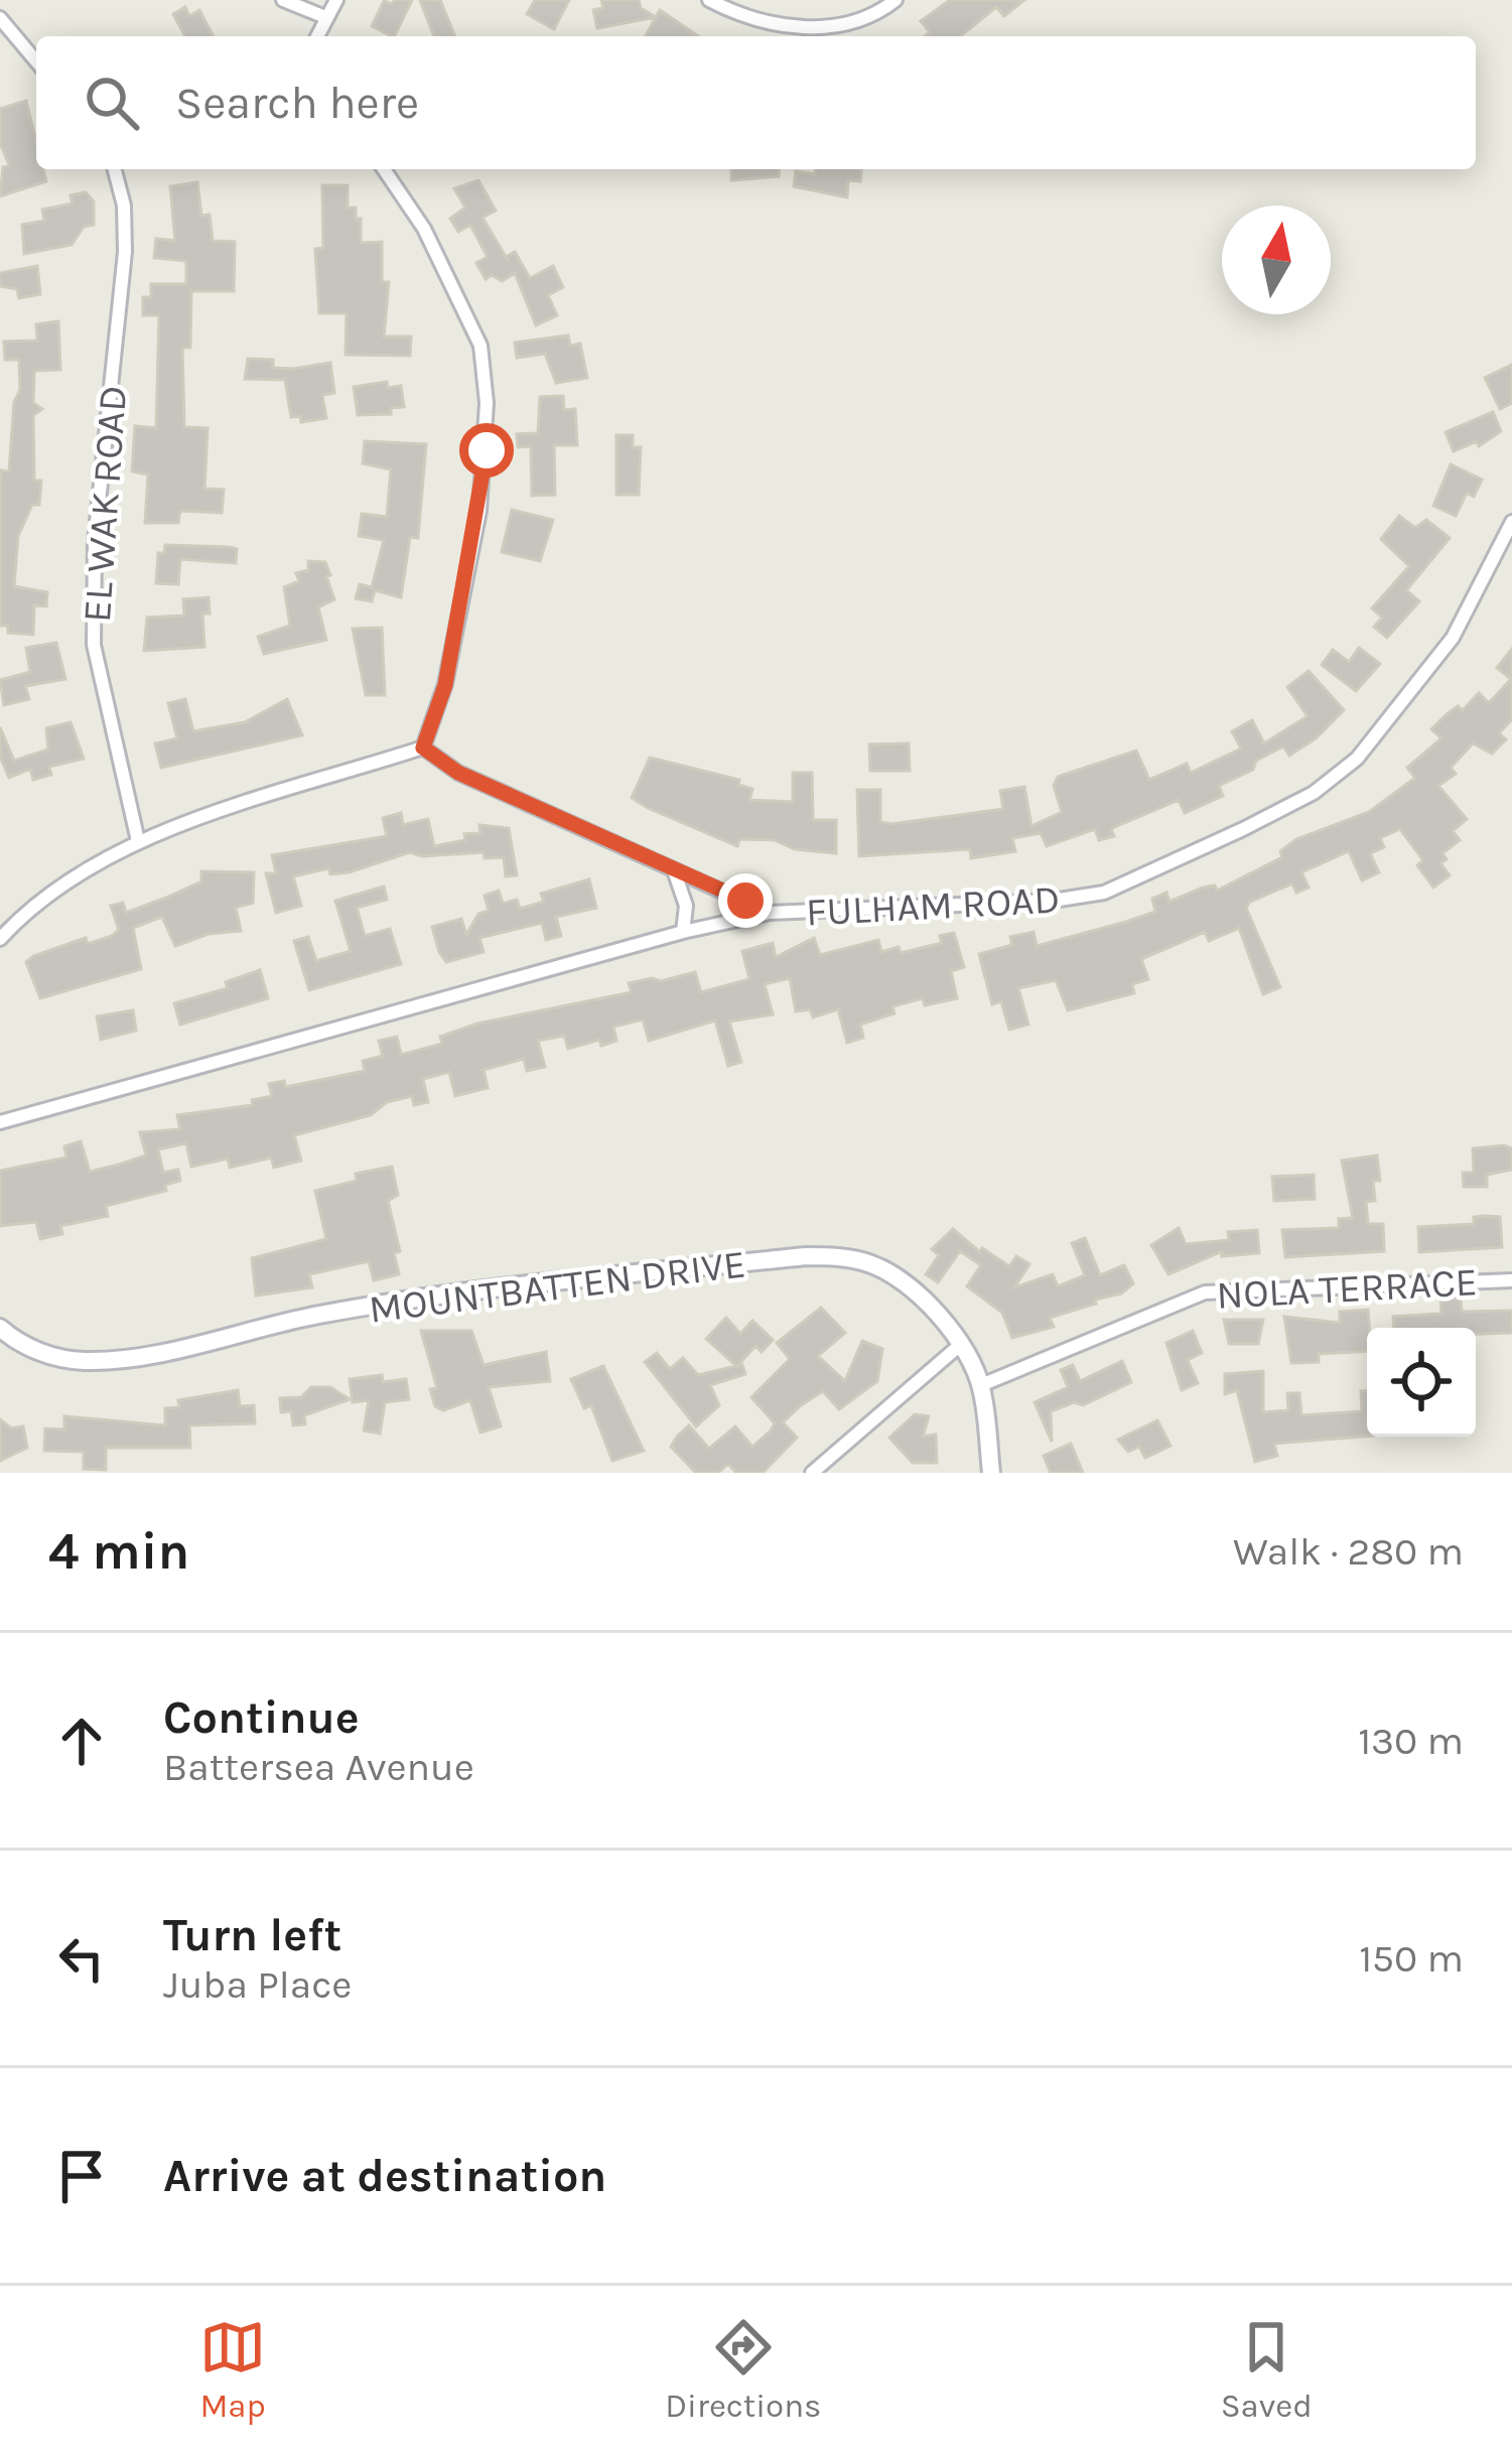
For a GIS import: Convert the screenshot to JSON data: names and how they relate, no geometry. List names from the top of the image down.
{
  "streets": {
    "main road": ["MOUNTBATTEN DRIVE"],
    "street": ["EL WAK ROAD", "FULHAM ROAD", "NOLA TERRACE"]
  },
  "crossings": [
    ["MOUNTBATTEN DRIVE", "NOLA TERRACE"]
  ],
  "north": "top",
  "page": {
    "search": "Search here",
    "heading": ["4 min", "Walk · 280 m"],
    "list": [
      ["Continue", "Battersea Avenue", "130 m"],
      ["Turn left", "Juba Place", "150 m"],
      "Arrive at destination"
    ],
    "nav": ["Map", "Directions", "Saved"]
  }
}
